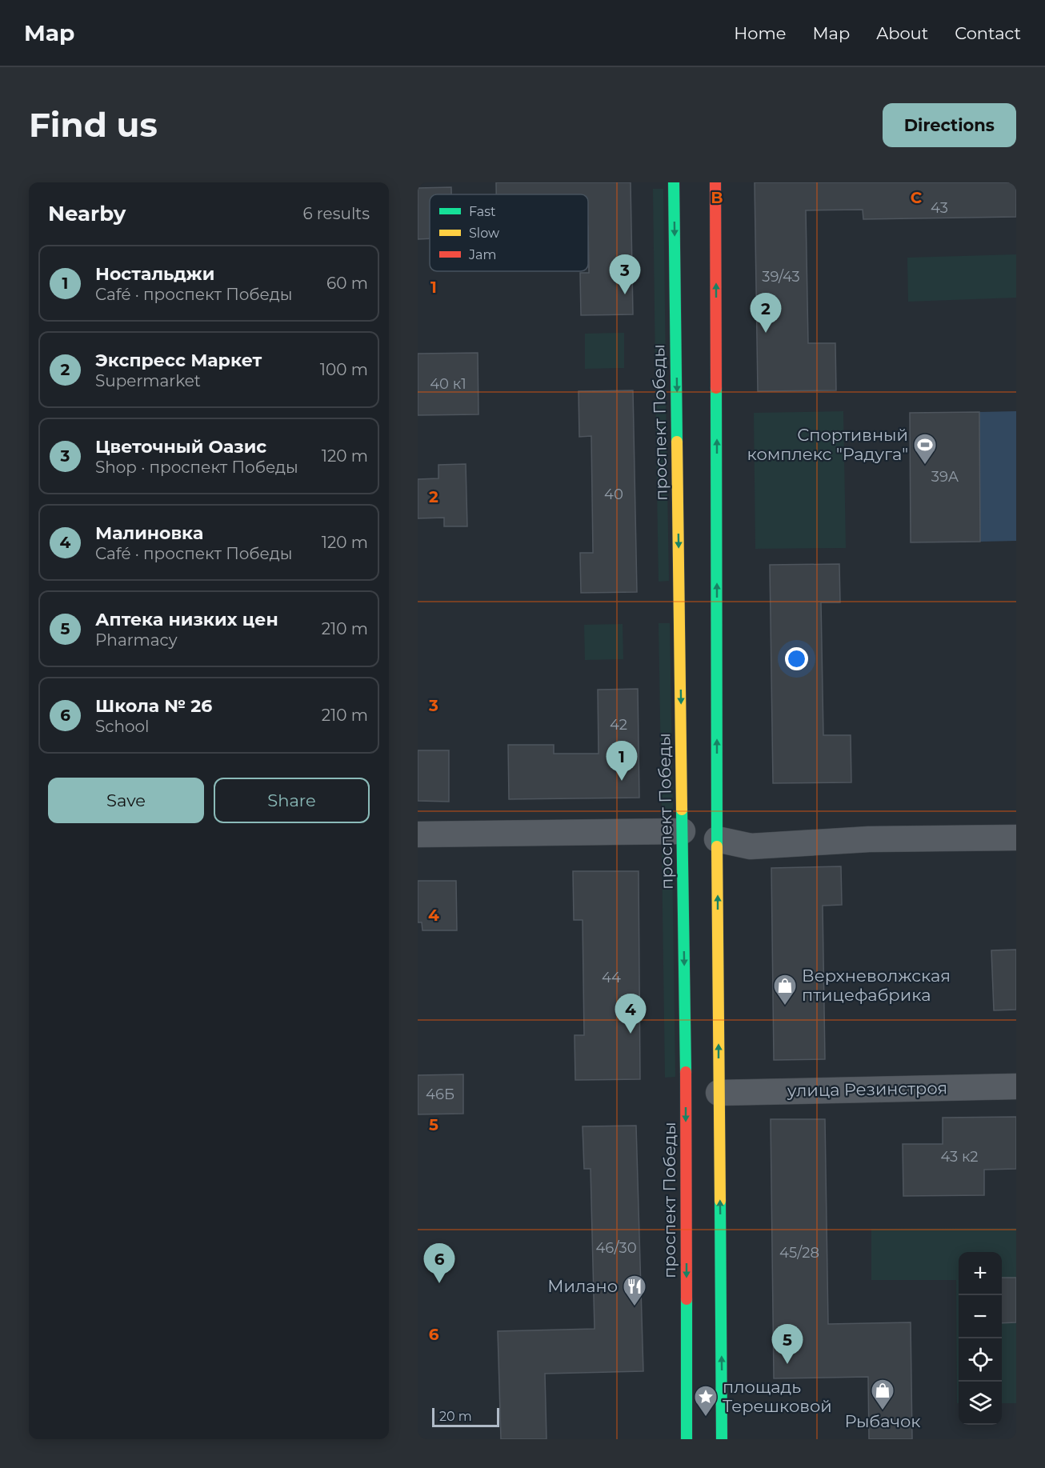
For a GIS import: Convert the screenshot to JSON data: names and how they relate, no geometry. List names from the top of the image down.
{
  "streets": {
    "main road": ["проспект Победы"],
    "street": ["улица Резинстроя"]
  },
  "places": {
    "sports": ["Спортивный комплекс \"Радуга\""],
    "shop": ["Верхневолжская птицефабрика", "Рыбачок"],
    "restaurant": ["Милано"],
    "place": ["площадь Терешковой"]
  },
  "house_numbers": [
    "43",
    "39/43",
    "40 к1",
    "39А",
    "40",
    "42",
    "44",
    "46Б",
    "43 к2",
    "46/30",
    "45/28"
  ],
  "legend": ["Fast", "Slow", "Jam"],
  "scale_bar": "20 m",
  "page": {
    "header": "Map",
    "nav": [
      "Home",
      "Map",
      "About",
      "Contact"
    ],
    "buttons": [
      "Directions",
      ["Save", "Share"]
    ],
    "title": "Find us",
    "heading": ["Nearby", "6 results"],
    "list": [
      {
        "mark": "1",
        "name": "Ностальджи",
        "note": "Café · проспект Победы",
        "value": "60 m"
      },
      {
        "mark": "2",
        "name": "Экспресс Маркет",
        "note": "Supermarket",
        "value": "100 m"
      },
      {
        "mark": "3",
        "name": "Цветочный Оазис",
        "note": "Shop · проспект Победы",
        "value": "120 m"
      },
      {
        "mark": "4",
        "name": "Малиновка",
        "note": "Café · проспект Победы",
        "value": "120 m"
      },
      {
        "mark": "5",
        "name": "Аптека низких цен",
        "note": "Pharmacy",
        "value": "210 m"
      },
      {
        "mark": "6",
        "name": "Школа № 26",
        "note": "School",
        "value": "210 m"
      }
    ],
    "pins": [
      "3",
      "2",
      "1",
      "4",
      "6",
      "5"
    ],
    "map_buttons": ["+", "−"],
    "scale": "20 m"
  },
  "grid": {
    "columns": ["B", "C"],
    "rows": [
      "1",
      "2",
      "3",
      "4",
      "5",
      "6"
    ]
  }
}
